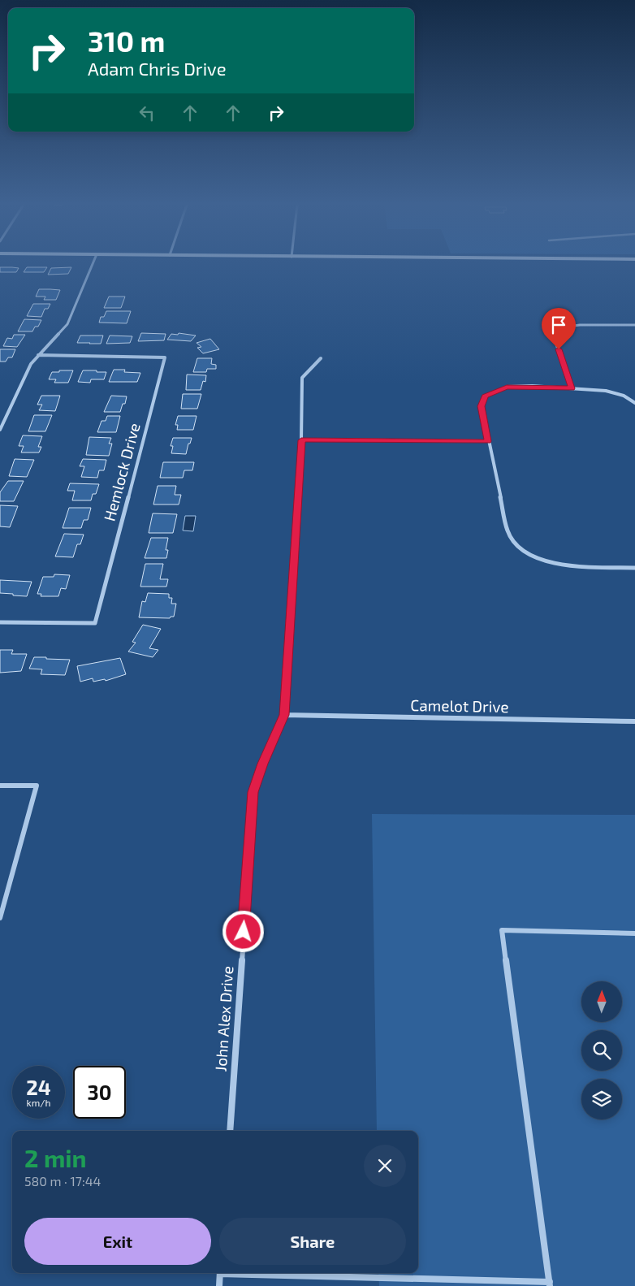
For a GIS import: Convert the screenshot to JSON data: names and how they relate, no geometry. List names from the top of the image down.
{
  "streets": {
    "street": ["Hemlock Drive", "Camelot Drive", "John Alex Drive"]
  },
  "crossings": [
    ["Camelot Drive", "John Alex Drive"]
  ],
  "north": "top",
  "page": {
    "turn": ["310 m", "Adam Chris Drive"],
    "speed": "24 km/h",
    "limit": "30",
    "heading": ["2 min", "580 m · 17:44"],
    "buttons": ["Exit", "Share"]
  }
}
